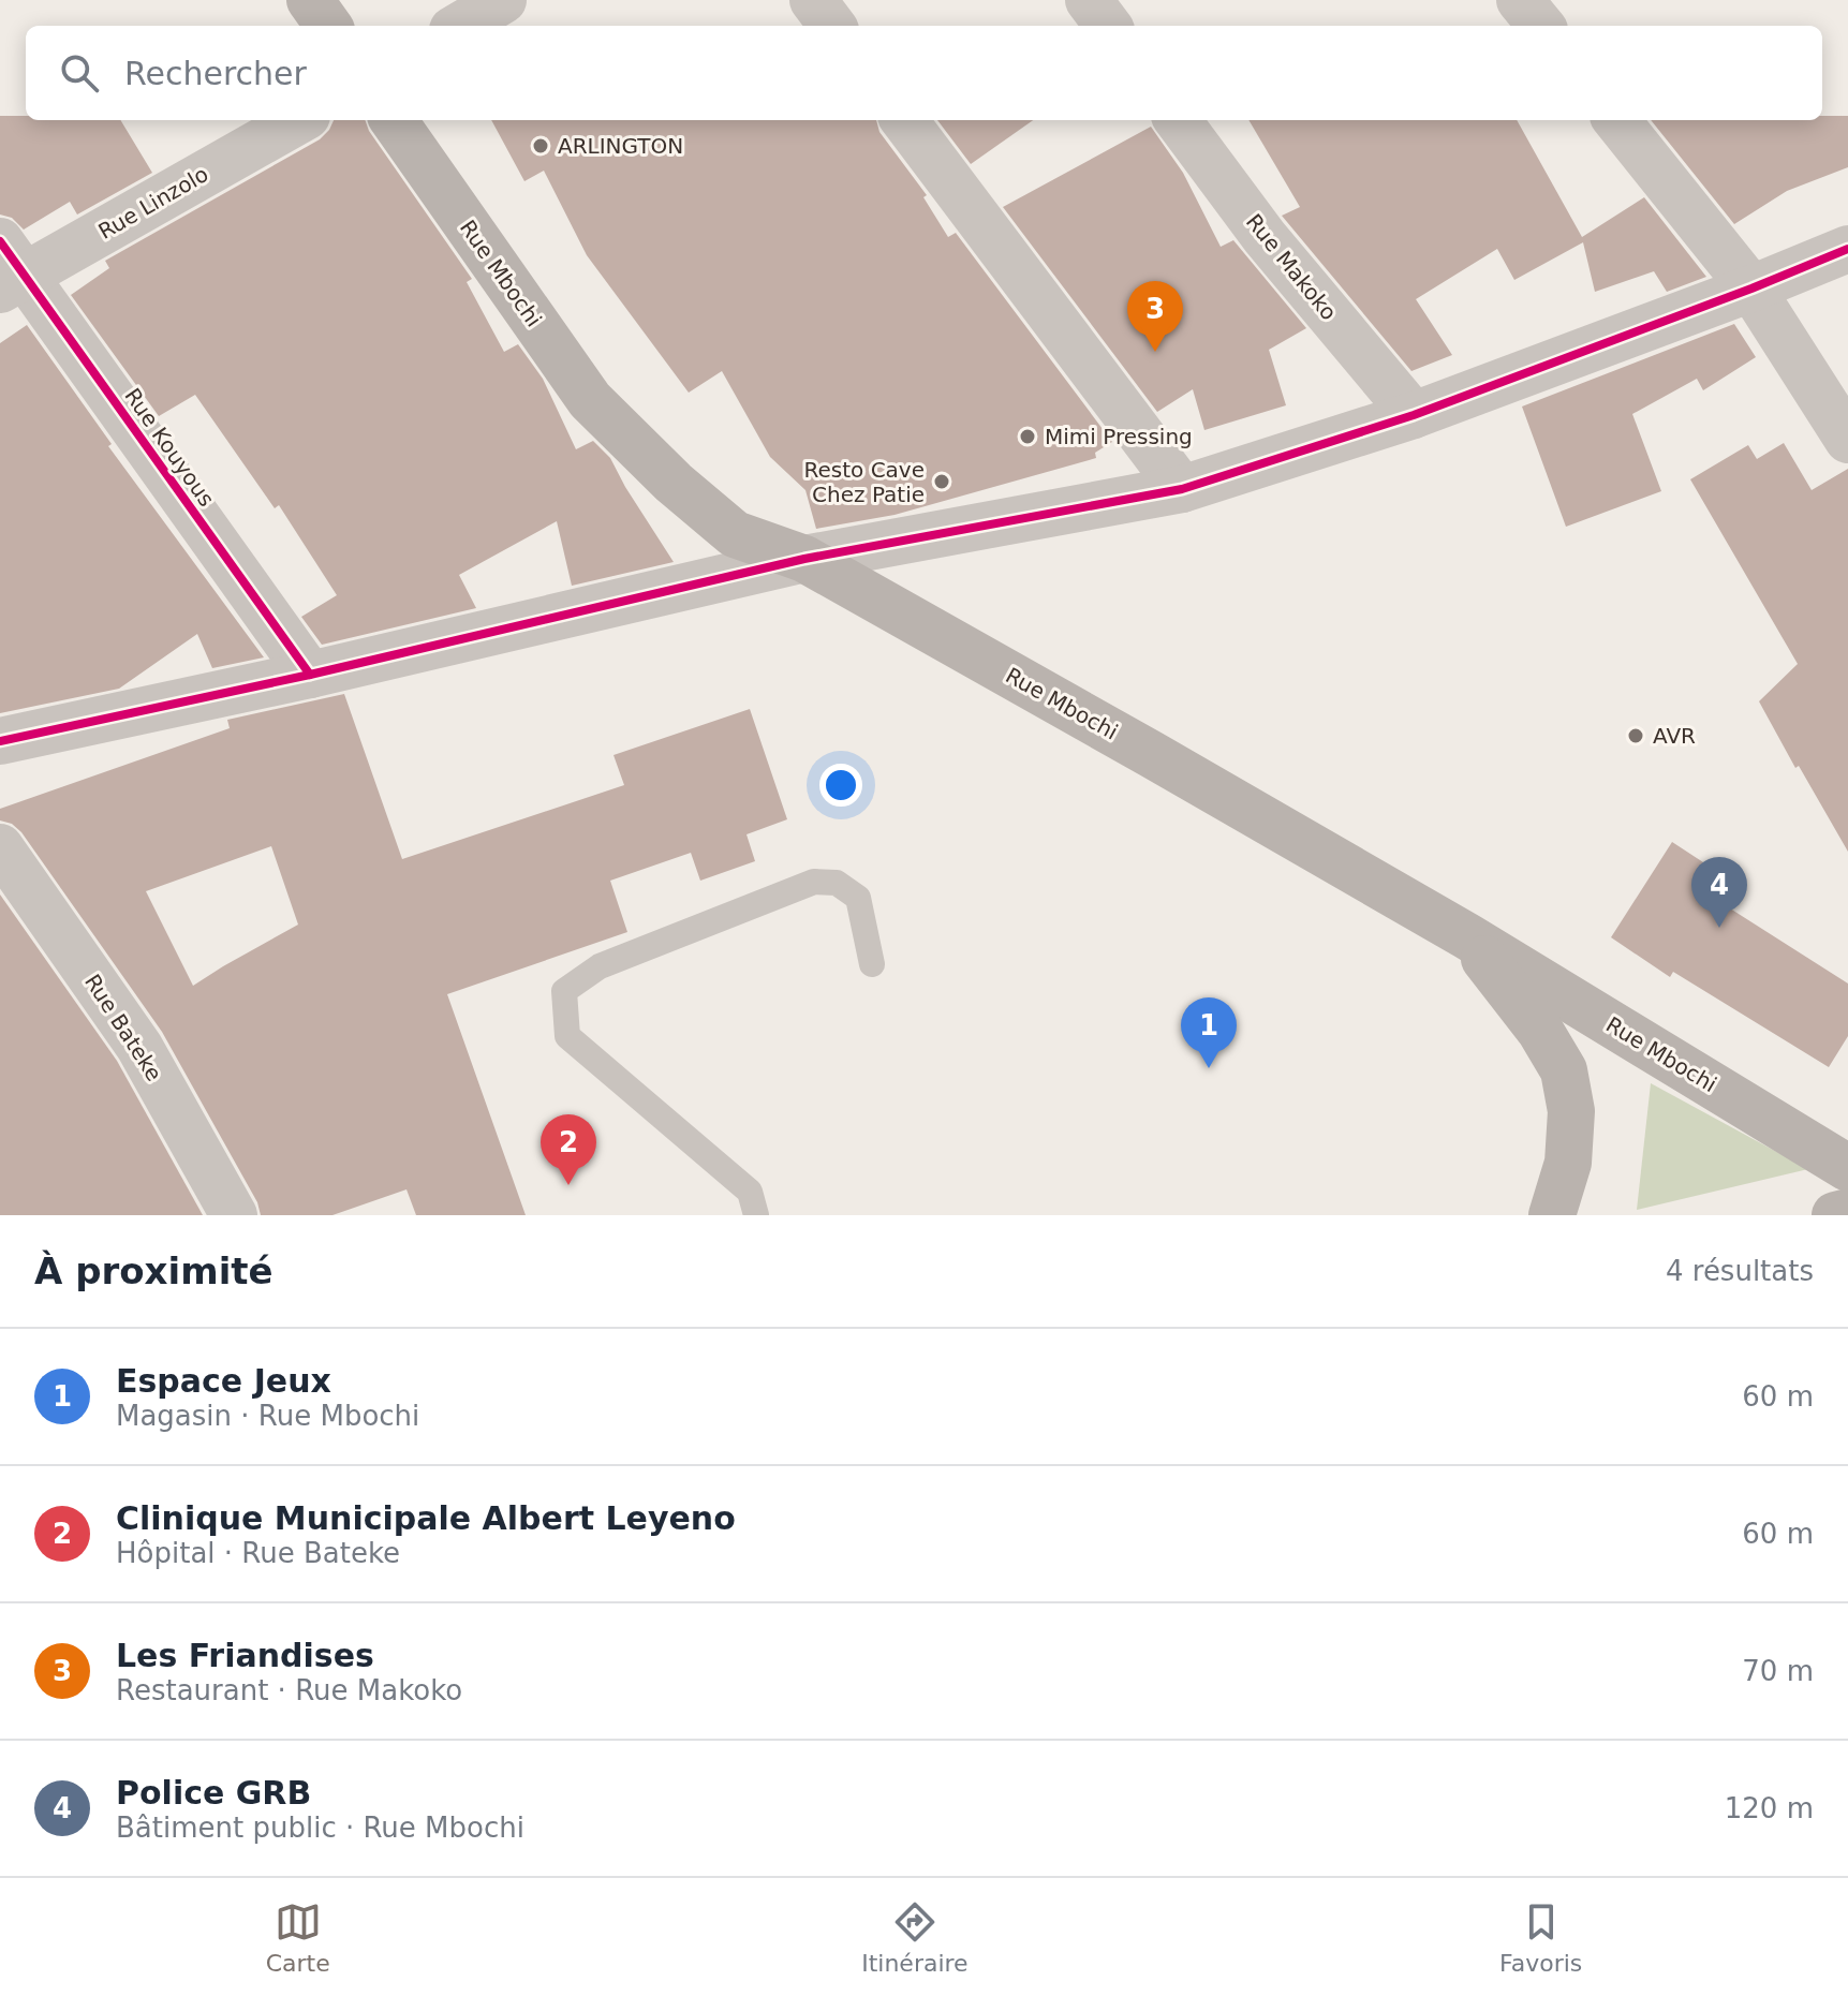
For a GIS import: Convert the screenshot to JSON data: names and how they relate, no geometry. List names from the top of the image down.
{
  "streets": {
    "main road": ["Rue Mbochi"],
    "street": [
      "Rue Linzolo",
      "Rue Makoko",
      "Rue Kouyous",
      "Rue Bateke"
    ]
  },
  "crossings": [
    ["Rue Linzolo", "Rue Kouyous"]
  ],
  "places": [
    "ARLINGTON",
    "Mimi Pressing",
    "Resto Cave Chez Patie",
    "AVR"
  ],
  "page": {
    "search": "Rechercher",
    "pins": [
      "3",
      "4",
      "1",
      "2"
    ],
    "heading": ["À proximité", "4 résultats"],
    "list": [
      {
        "mark": "1",
        "name": "Espace Jeux",
        "note": "Magasin · Rue Mbochi",
        "value": "60 m"
      },
      {
        "mark": "2",
        "name": "Clinique Municipale Albert Leyeno",
        "note": "Hôpital · Rue Bateke",
        "value": "60 m"
      },
      {
        "mark": "3",
        "name": "Les Friandises",
        "note": "Restaurant · Rue Makoko",
        "value": "70 m"
      },
      {
        "mark": "4",
        "name": "Police GRB",
        "note": "Bâtiment public · Rue Mbochi",
        "value": "120 m"
      }
    ],
    "nav": ["Carte", "Itinéraire", "Favoris"]
  }
}
